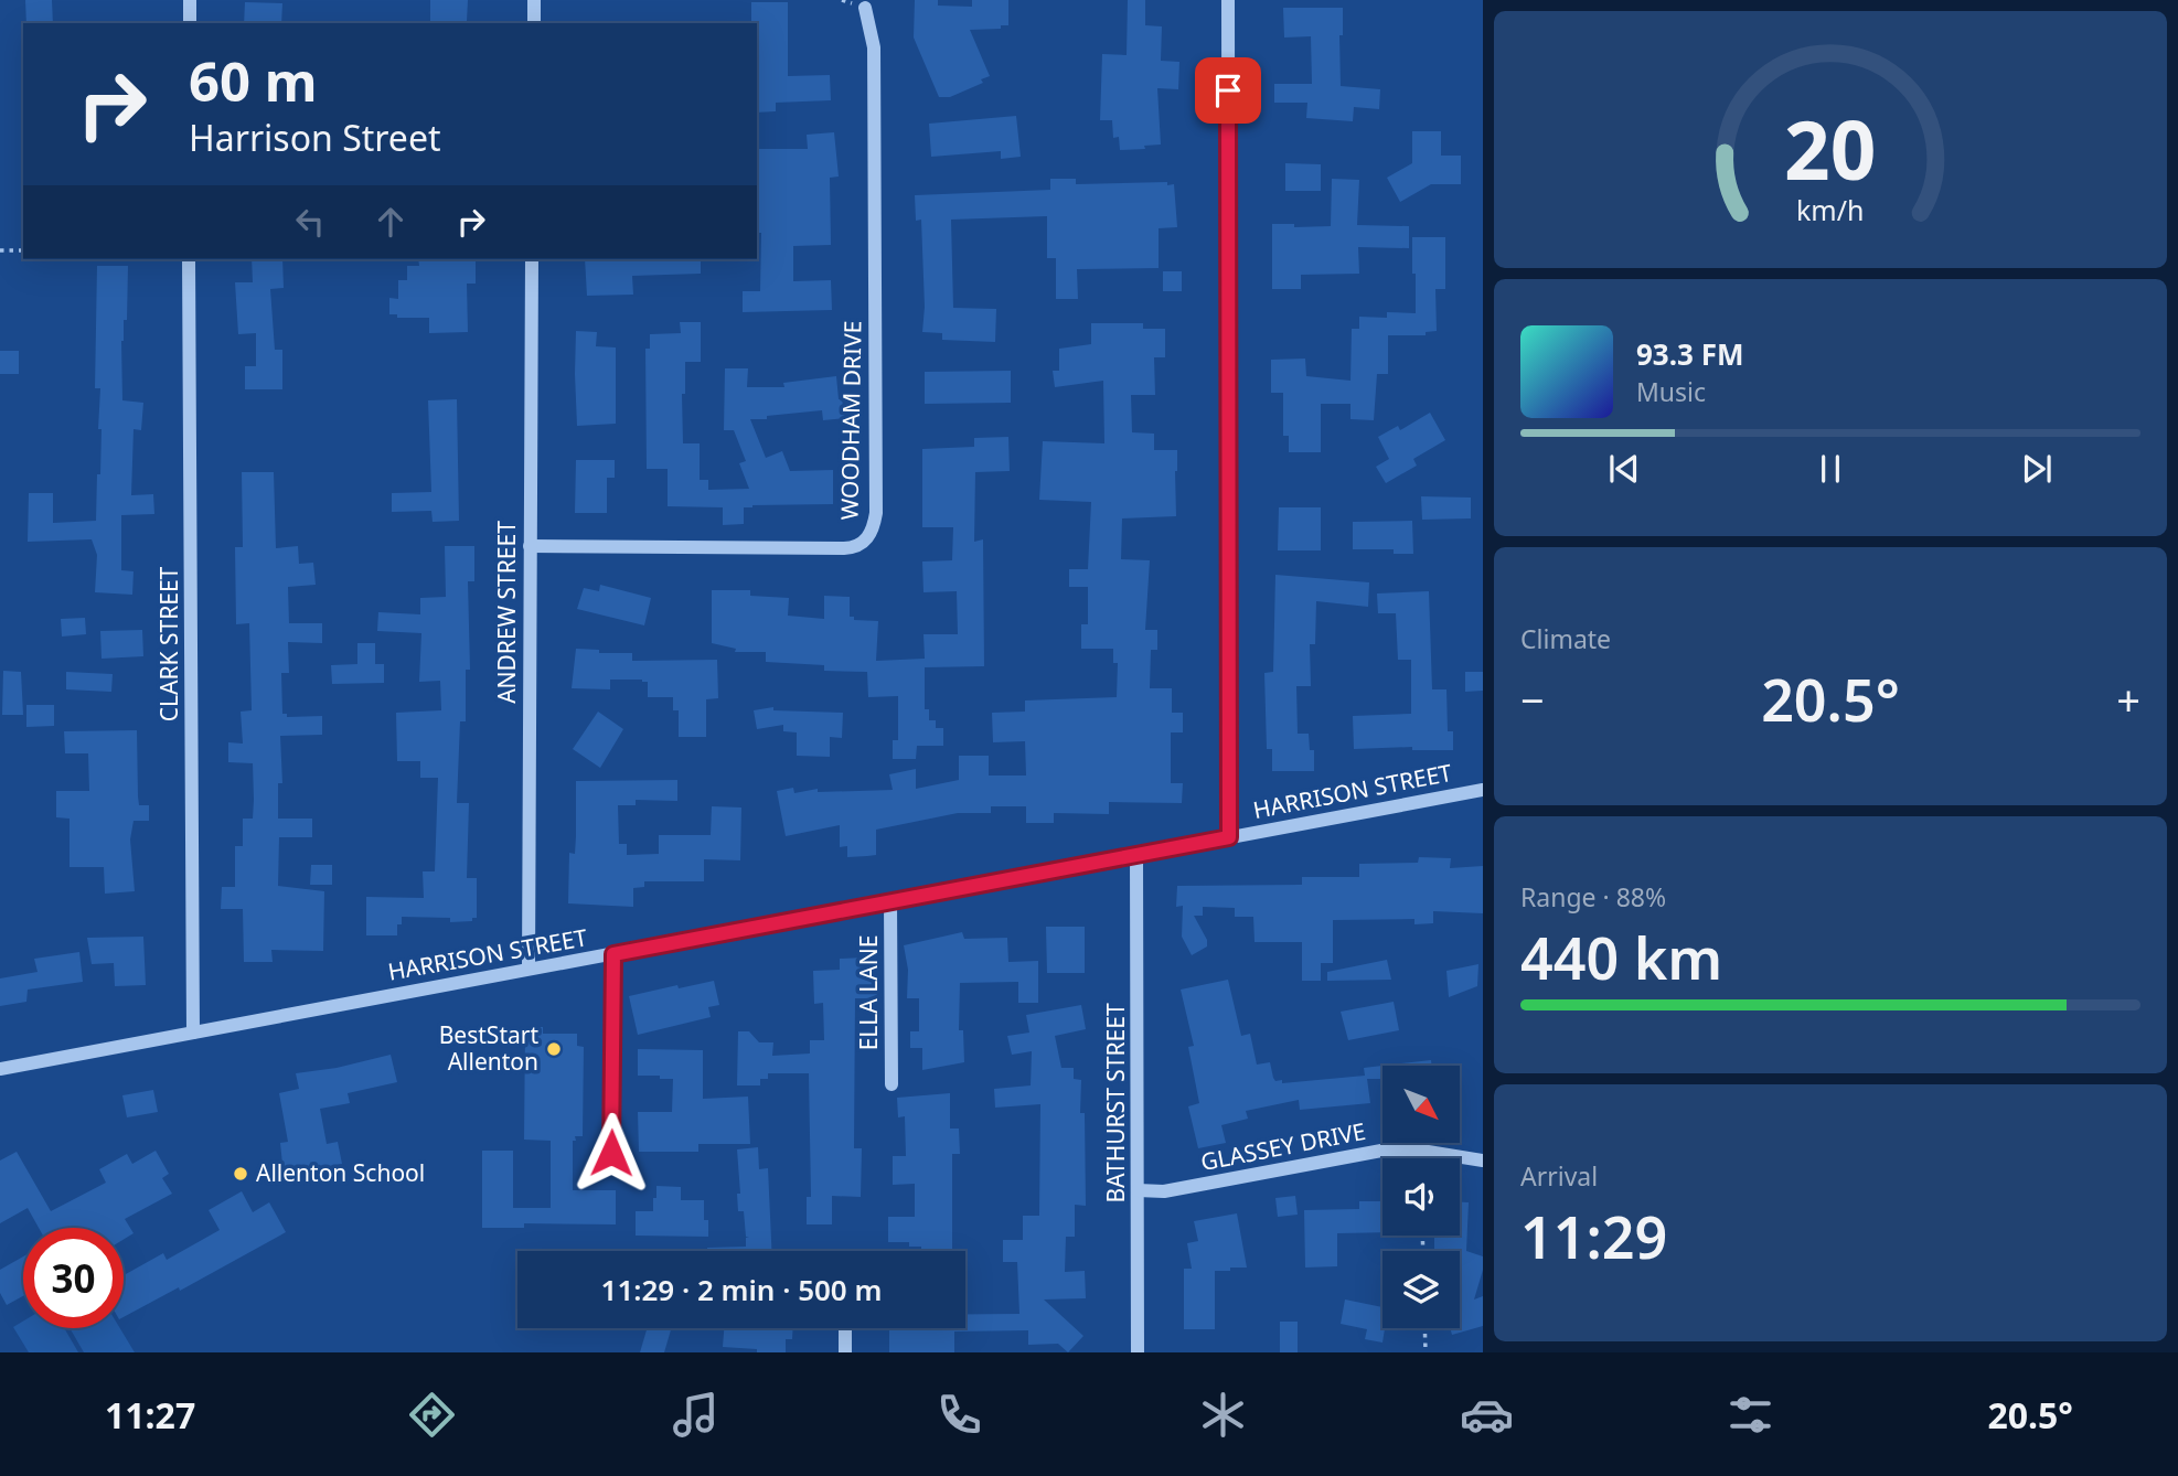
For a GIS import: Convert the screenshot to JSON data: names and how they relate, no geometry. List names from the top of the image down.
{
  "streets": {
    "street": [
      "WOODHAM DRIVE",
      "ANDREW STREET",
      "CLARK STREET",
      "HARRISON STREET",
      "ELLA LANE",
      "BATHURST STREET",
      "GLASSEY DRIVE"
    ]
  },
  "crossings": [
    ["WOODHAM DRIVE", "ANDREW STREET"],
    ["ANDREW STREET", "HARRISON STREET"],
    ["CLARK STREET", "HARRISON STREET"],
    ["HARRISON STREET", "ELLA LANE"],
    ["HARRISON STREET", "BATHURST STREET"],
    ["BATHURST STREET", "GLASSEY DRIVE"]
  ],
  "places": ["BestStart Allenton", "Allenton School"],
  "north": "bottom right",
  "page": {
    "turn": ["60 m", "Harrison Street"],
    "song": ["93.3 FM", "Music"],
    "tile": [
      "Climate",
      ["Range · 88%", "440 km"],
      ["Arrival", "11:29"]
    ],
    "heat": ["−", "20.5°", "+"],
    "limit": "30",
    "trip": "11:29 · 2 min · 500 m",
    "tabs": ["11:27", "20.5°"],
    "gauge": ["20", "km/h"]
  }
}
